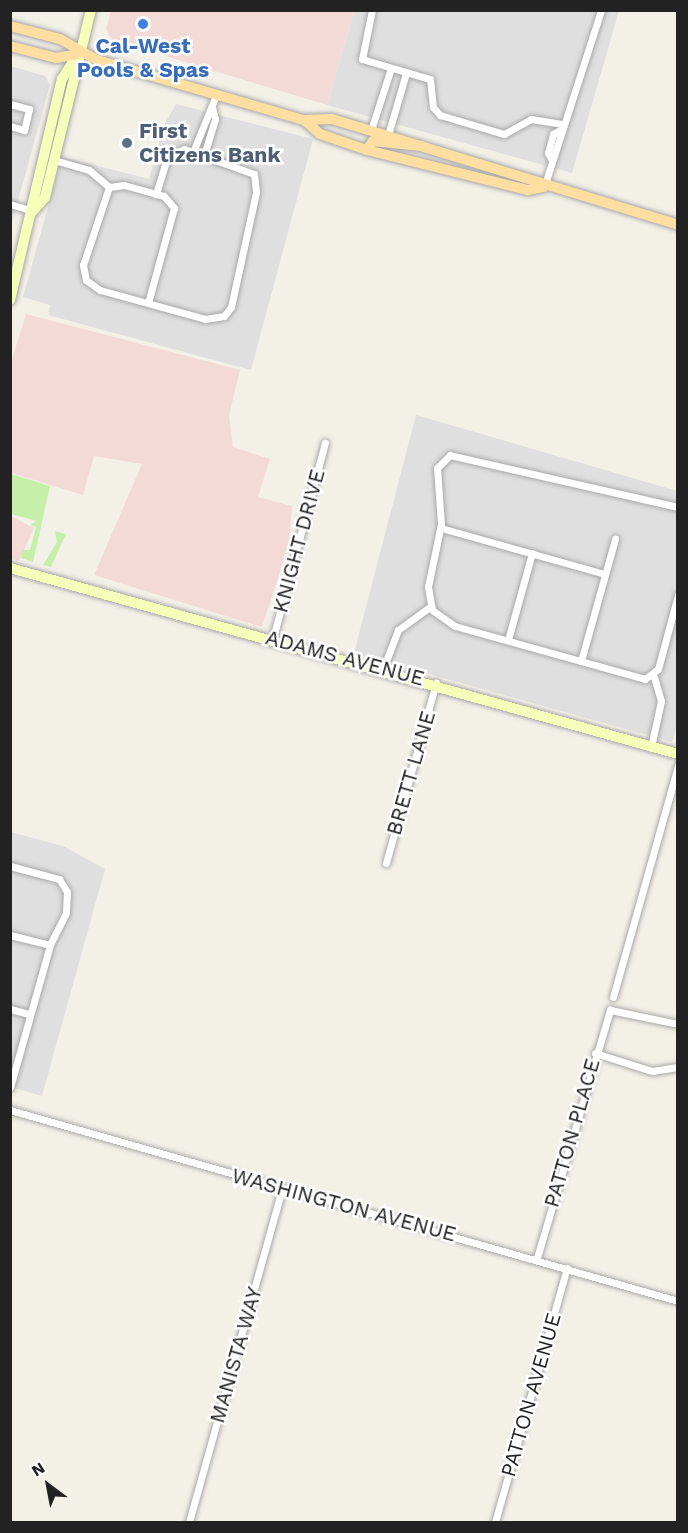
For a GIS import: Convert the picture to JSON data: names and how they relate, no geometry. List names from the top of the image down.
{
  "streets": {
    "street": [
      "KNIGHT DRIVE",
      "ADAMS AVENUE",
      "BRETT LANE",
      "PATTON PLACE",
      "WASHINGTON AVENUE",
      "MANISTA WAY",
      "PATTON AVENUE"
    ]
  },
  "crossings": [
    ["KNIGHT DRIVE", "ADAMS AVENUE"],
    ["ADAMS AVENUE", "BRETT LANE"],
    ["PATTON PLACE", "WASHINGTON AVENUE"],
    ["WASHINGTON AVENUE", "MANISTA WAY"],
    ["WASHINGTON AVENUE", "PATTON AVENUE"]
  ],
  "places": ["Cal-West Pools & Spas", "First Citizens Bank"],
  "north": "top left"
}
